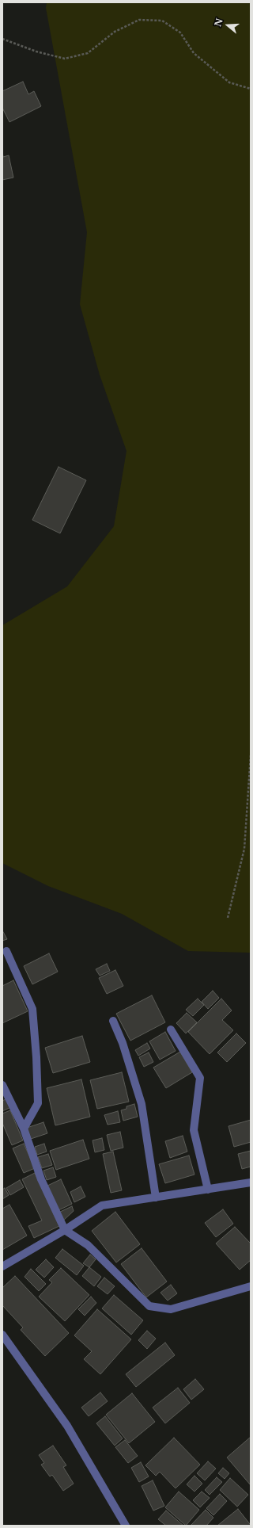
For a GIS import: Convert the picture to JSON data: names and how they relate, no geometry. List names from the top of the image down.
{
  "north": "left"
}
